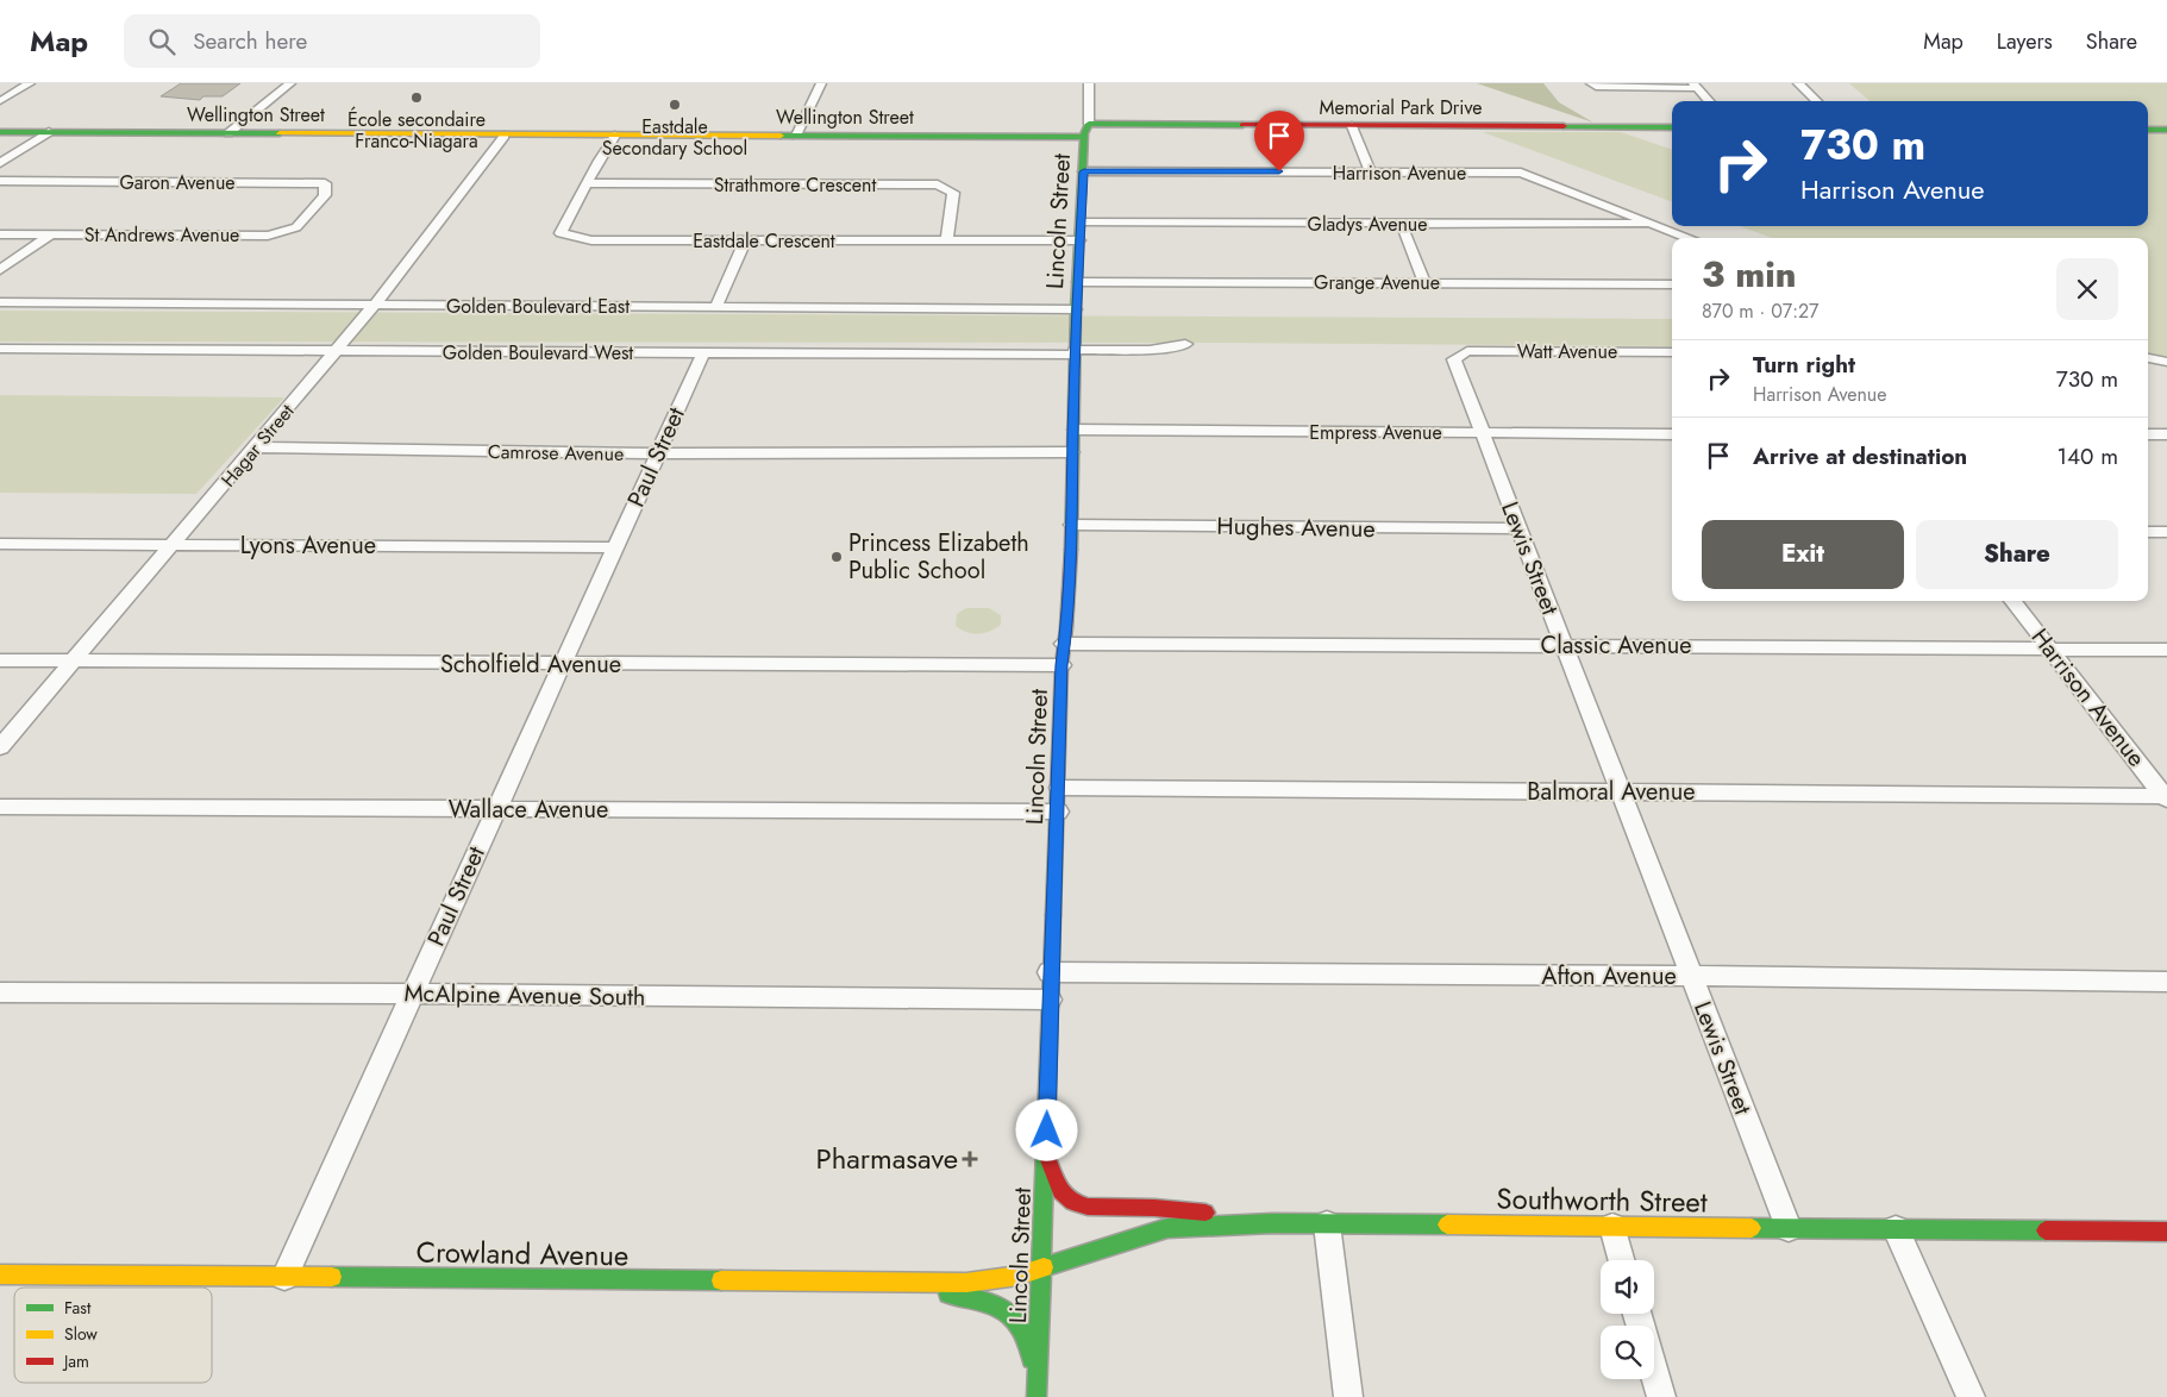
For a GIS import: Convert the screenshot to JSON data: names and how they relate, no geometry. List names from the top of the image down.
{
  "streets": {
    "main road": [
      "Memorial Park Drive",
      "Wellington Street",
      "Lincoln Street",
      "Southworth Street",
      "Crowland Avenue"
    ],
    "street": [
      "Harrison Avenue",
      "Garon Avenue",
      "Strathmore Crescent",
      "Gladys Avenue",
      "St Andrews Avenue",
      "Eastdale Crescent",
      "Grange Avenue",
      "Golden Boulevard East",
      "Watt Avenue",
      "Golden Boulevard West",
      "Empress Avenue",
      "Hagar Street",
      "Camrose Avenue",
      "Paul Street",
      "Hughes Avenue",
      "Lyons Avenue",
      "Lewis Street",
      "Classic Avenue",
      "Scholfield Avenue",
      "Balmoral Avenue",
      "Wallace Avenue",
      "Afton Avenue",
      "McAlpine Avenue South"
    ]
  },
  "crossings": [
    ["Memorial Park Drive", "Wellington Street"],
    ["Memorial Park Drive", "Lincoln Street"],
    ["Wellington Street", "Lincoln Street"],
    ["Wellington Street", "Eastdale Crescent"],
    ["Wellington Street", "Hagar Street"],
    ["Harrison Avenue", "Lincoln Street"],
    ["Harrison Avenue", "Gladys Avenue"],
    ["Harrison Avenue", "Classic Avenue"],
    ["Harrison Avenue", "Balmoral Avenue"],
    ["Garon Avenue", "St Andrews Avenue"],
    ["Strathmore Crescent", "Eastdale Crescent"],
    ["Lincoln Street", "Gladys Avenue"],
    ["Lincoln Street", "Eastdale Crescent"],
    ["Lincoln Street", "Grange Avenue"],
    ["Lincoln Street", "Golden Boulevard East"],
    ["Lincoln Street", "Golden Boulevard West"],
    ["Lincoln Street", "Empress Avenue"],
    ["Lincoln Street", "Camrose Avenue"],
    ["Lincoln Street", "Hughes Avenue"],
    ["Lincoln Street", "Classic Avenue"],
    ["Lincoln Street", "Scholfield Avenue"],
    ["Lincoln Street", "Balmoral Avenue"],
    ["Lincoln Street", "Wallace Avenue"],
    ["Lincoln Street", "Afton Avenue"],
    ["Lincoln Street", "McAlpine Avenue South"],
    ["Lincoln Street", "Southworth Street"],
    ["Lincoln Street", "Crowland Avenue"],
    ["Golden Boulevard East", "Hagar Street"],
    ["Watt Avenue", "Lewis Street"],
    ["Golden Boulevard West", "Hagar Street"],
    ["Golden Boulevard West", "Paul Street"],
    ["Empress Avenue", "Lewis Street"],
    ["Hagar Street", "Camrose Avenue"],
    ["Hagar Street", "Lyons Avenue"],
    ["Hagar Street", "Scholfield Avenue"],
    ["Camrose Avenue", "Paul Street"],
    ["Paul Street", "Lyons Avenue"],
    ["Paul Street", "Scholfield Avenue"],
    ["Paul Street", "Wallace Avenue"],
    ["Paul Street", "McAlpine Avenue South"],
    ["Paul Street", "Crowland Avenue"],
    ["Hughes Avenue", "Lewis Street"],
    ["Lewis Street", "Classic Avenue"],
    ["Lewis Street", "Balmoral Avenue"],
    ["Lewis Street", "Afton Avenue"],
    ["Lewis Street", "Southworth Street"],
    ["Southworth Street", "Crowland Avenue"]
  ],
  "places": {
    "other": ["École secondaire Franco-Niagara", "Eastdale Secondary School", "Princess Elizabeth Public School"],
    "health": ["Pharmasave"]
  },
  "legend": ["Fast", "Slow", "Jam"],
  "page": {
    "header": "Map",
    "search": "Search here",
    "nav": ["Map", "Layers", "Share"],
    "turn": ["730 m", "Harrison Avenue"],
    "heading": ["3 min", "870 m · 07:27"],
    "list": [
      {
        "name": "Turn right",
        "note": "Harrison Avenue",
        "value": "730 m"
      },
      {
        "name": "Arrive at destination",
        "value": "140 m"
      }
    ],
    "buttons": ["Exit", "Share"]
  }
}
